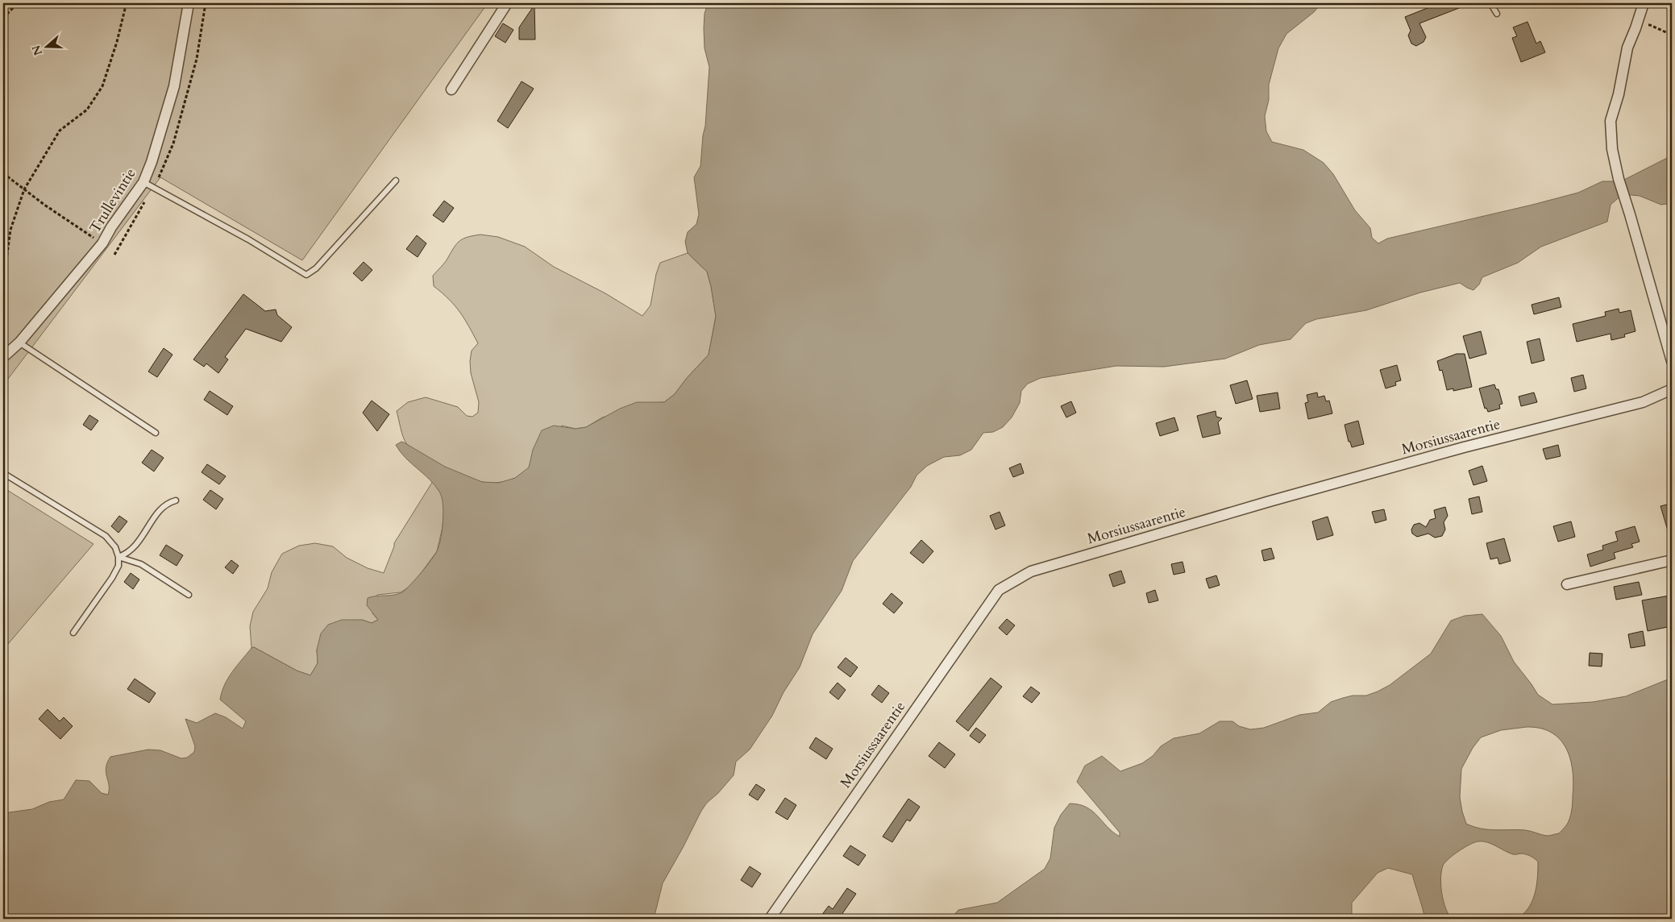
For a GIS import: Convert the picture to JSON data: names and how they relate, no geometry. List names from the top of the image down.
{
  "streets": {
    "street": ["Trullevintie", "Morsiussaarentie"]
  },
  "north": "left"
}
